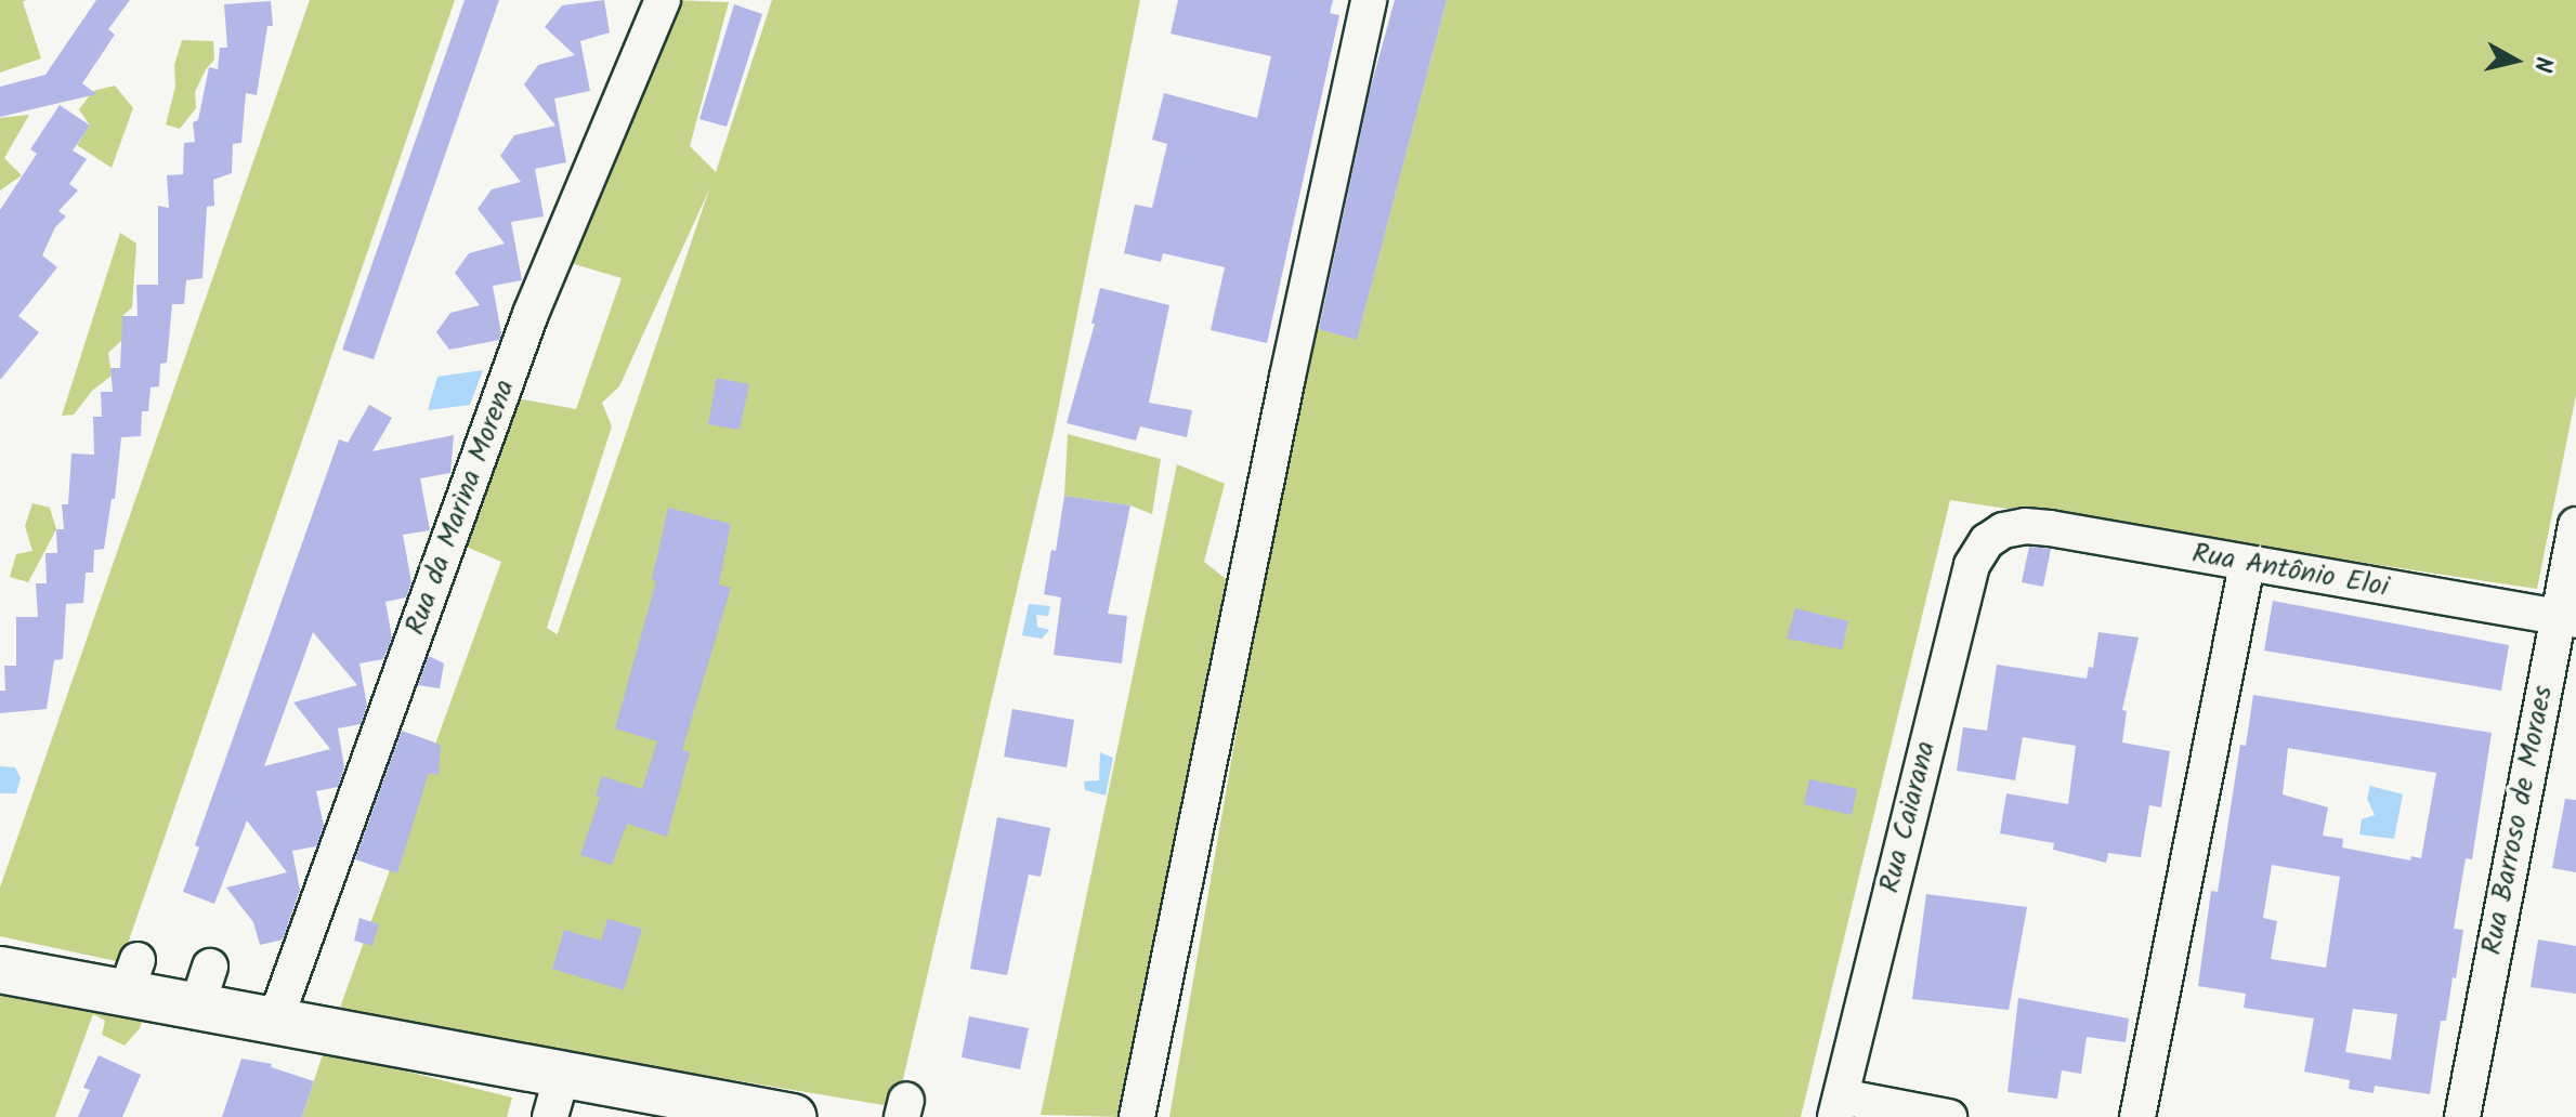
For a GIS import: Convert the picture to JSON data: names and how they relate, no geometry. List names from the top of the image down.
{
  "streets": {
    "street": [
      "Rua da Marina Morena",
      "Rua Antônio Eloi",
      "Rua Caiarana",
      "Rua Barroso de Moraes"
    ]
  },
  "crossings": [
    ["Rua Antônio Eloi", "Rua Caiarana"],
    ["Rua Antônio Eloi", "Rua Barroso de Moraes"]
  ],
  "north": "right"
}
